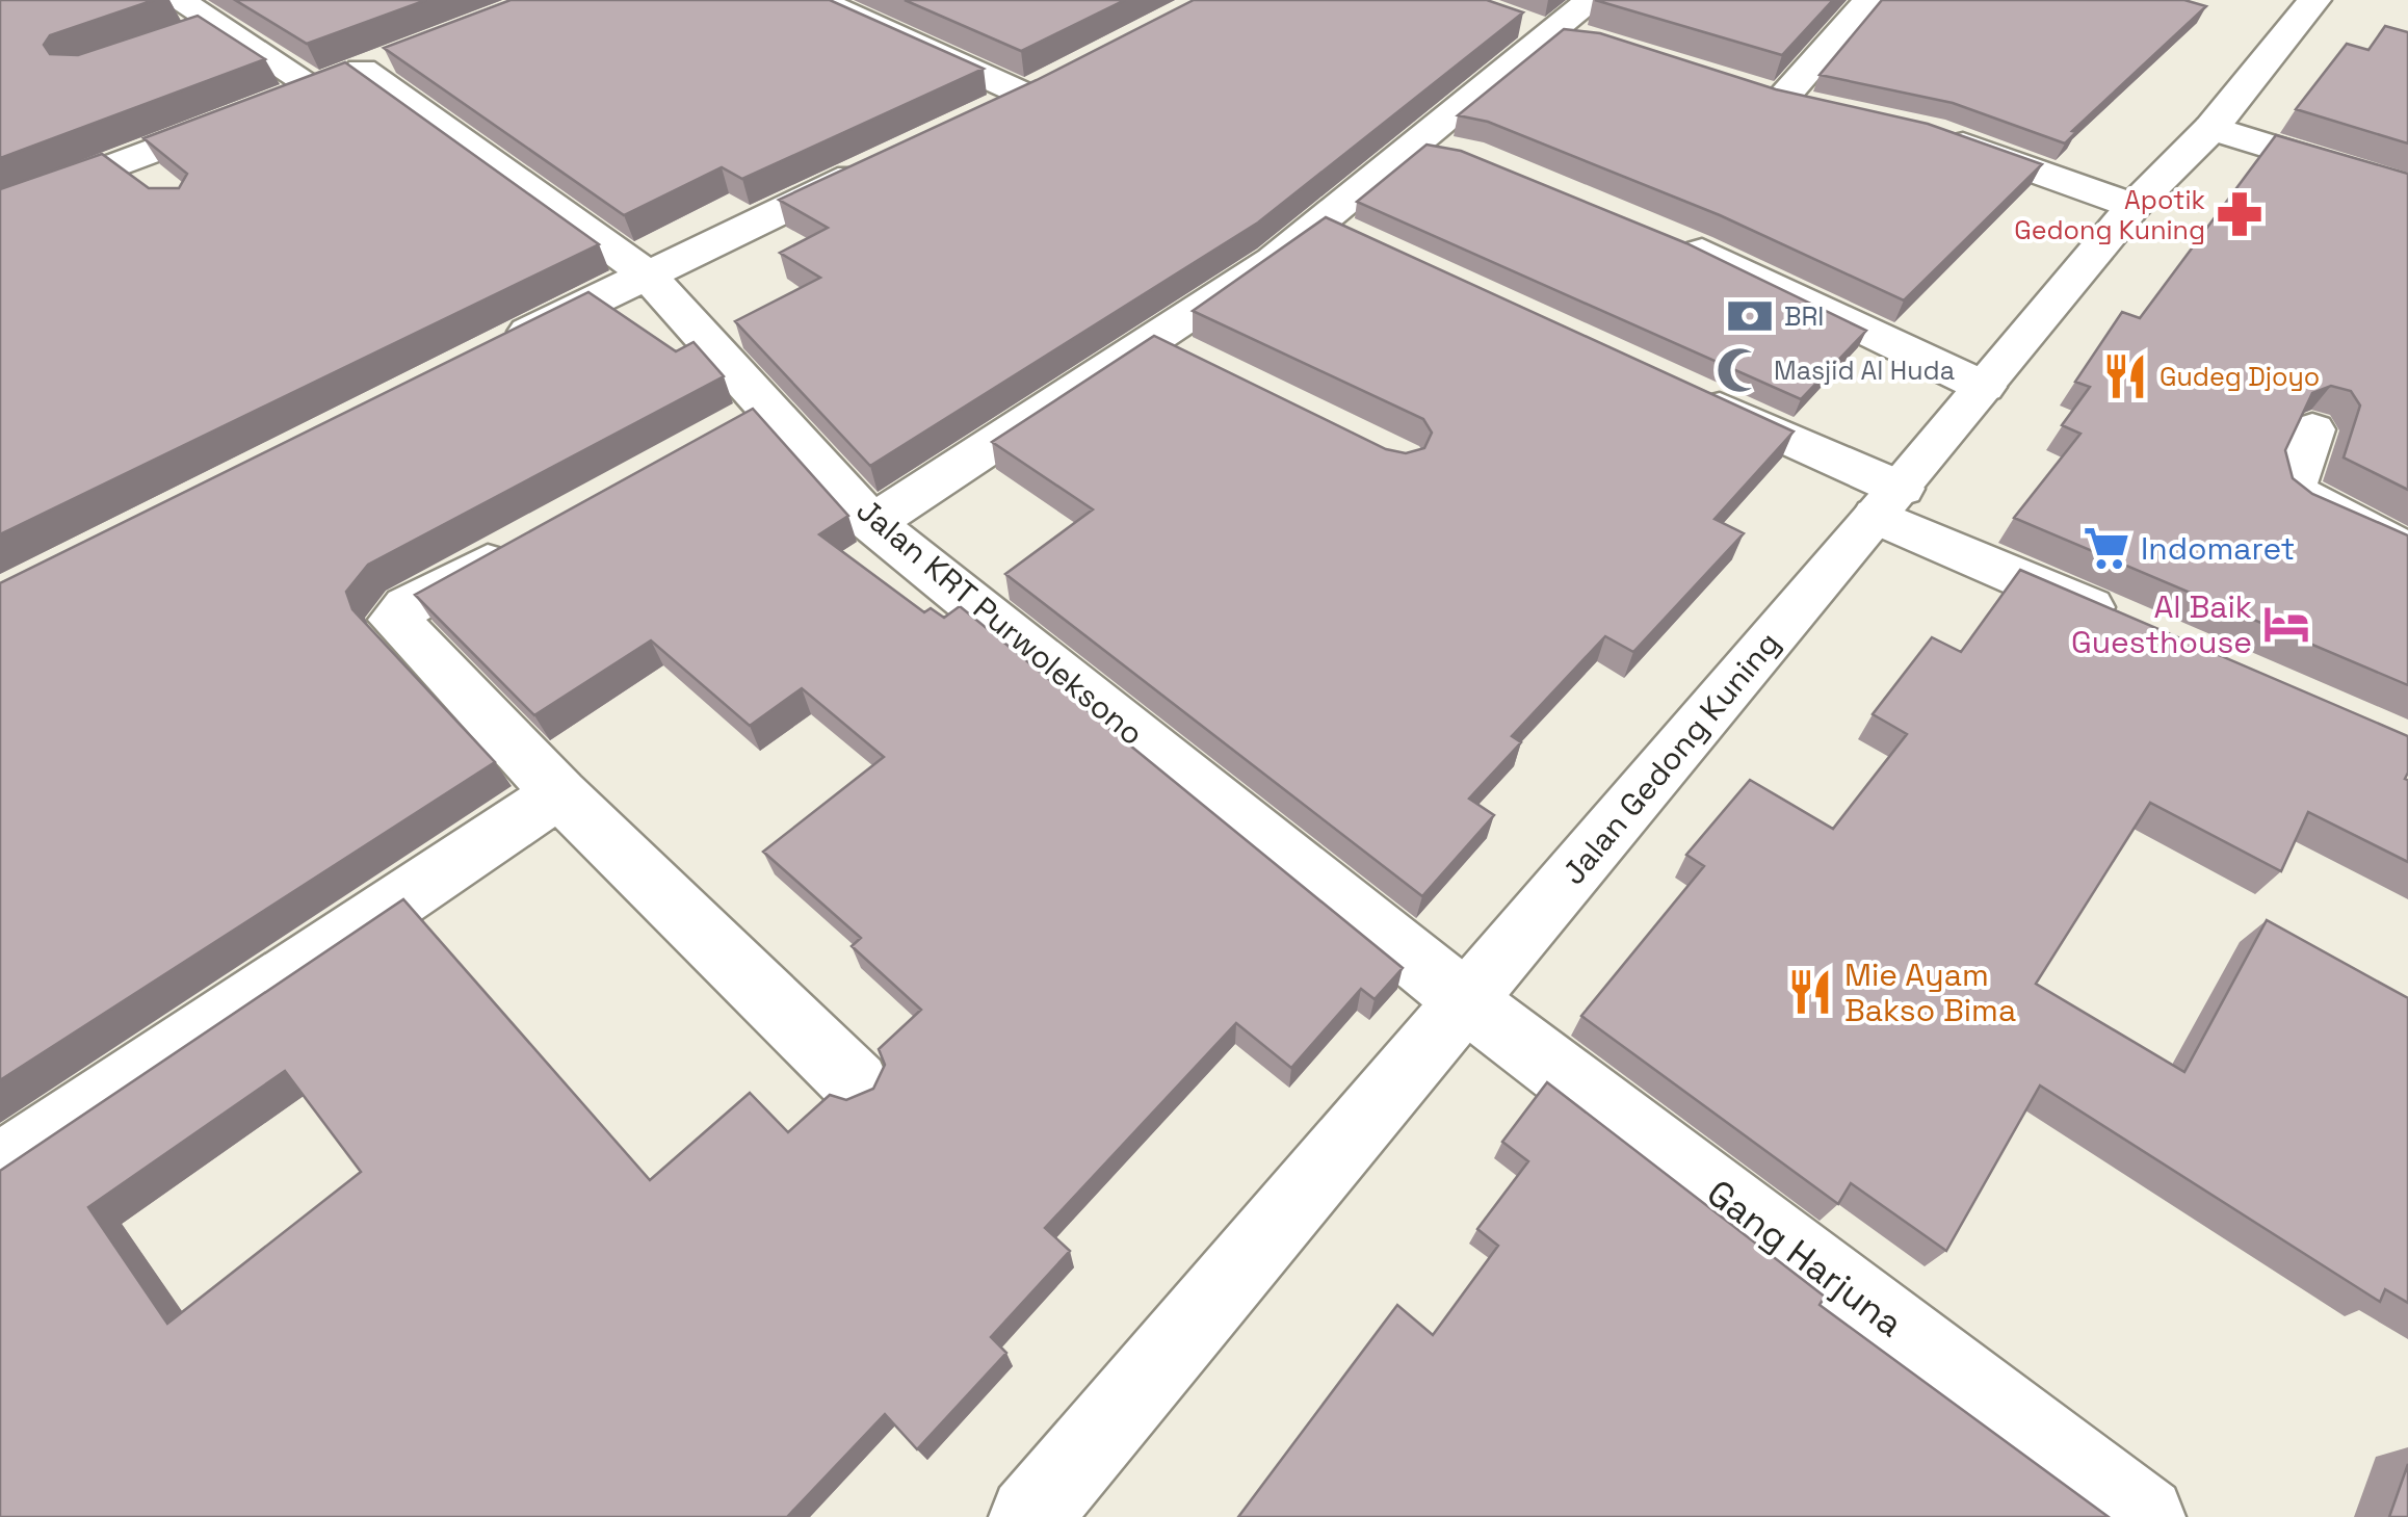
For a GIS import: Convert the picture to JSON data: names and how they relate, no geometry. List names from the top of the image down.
{
  "streets": {
    "street": ["Jalan KRT Purwoleksono", "Jalan Gedong Kuning", "Gang Harjuna"]
  },
  "crossings": [
    ["Jalan KRT Purwoleksono", "Jalan Gedong Kuning"],
    ["Jalan KRT Purwoleksono", "Gang Harjuna"],
    ["Jalan Gedong Kuning", "Gang Harjuna"]
  ],
  "places": {
    "pharmacy": ["Apotik Gedong Kuning"],
    "bank": ["BRI"],
    "mosque": ["Masjid Al Huda"],
    "restaurant": ["Gudeg Djoyo", "Mie Ayam Bakso Bima"],
    "supermarket": ["Indomaret"],
    "hotel": ["Al Baik Guesthouse"]
  }
}
